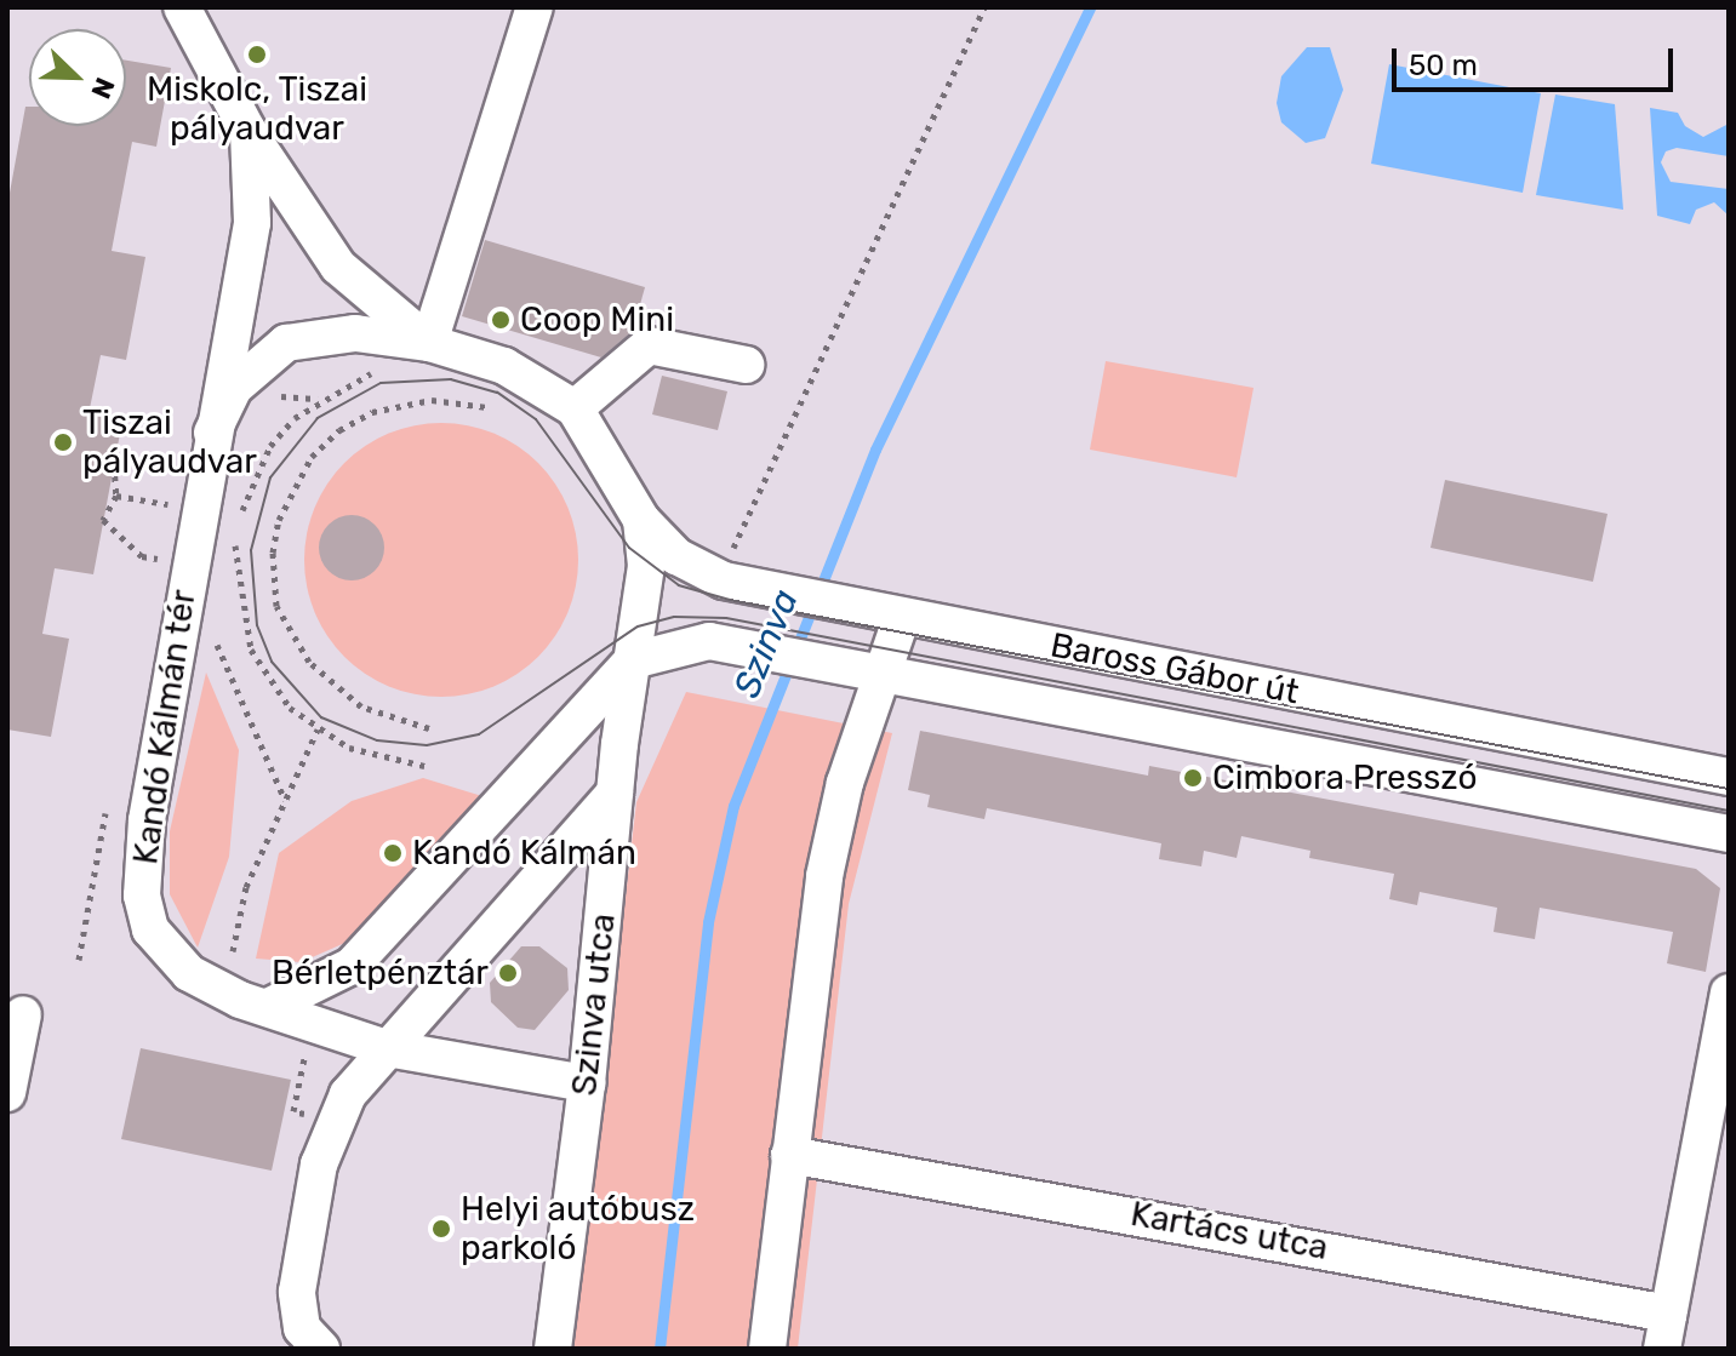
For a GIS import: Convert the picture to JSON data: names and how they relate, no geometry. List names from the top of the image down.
{
  "streets": {
    "street": [
      "Baross Gábor út",
      "Kandó Kálmán tér",
      "Szinva utca",
      "Kartács utca"
    ]
  },
  "crossings": [
    ["Baross Gábor út", "Szinva utca"],
    ["Kandó Kálmán tér", "Szinva utca"]
  ],
  "water": ["Szinva"],
  "places": [
    "Miskolc, Tiszai pályaudvar",
    "Coop Mini",
    "Tiszai pályaudvar",
    "Cimbora Presszó",
    "Kandó Kálmán",
    "Bérletpénztár",
    "Helyi autóbusz parkoló"
  ],
  "scale_bar": "50 m",
  "north": "bottom right"
}
